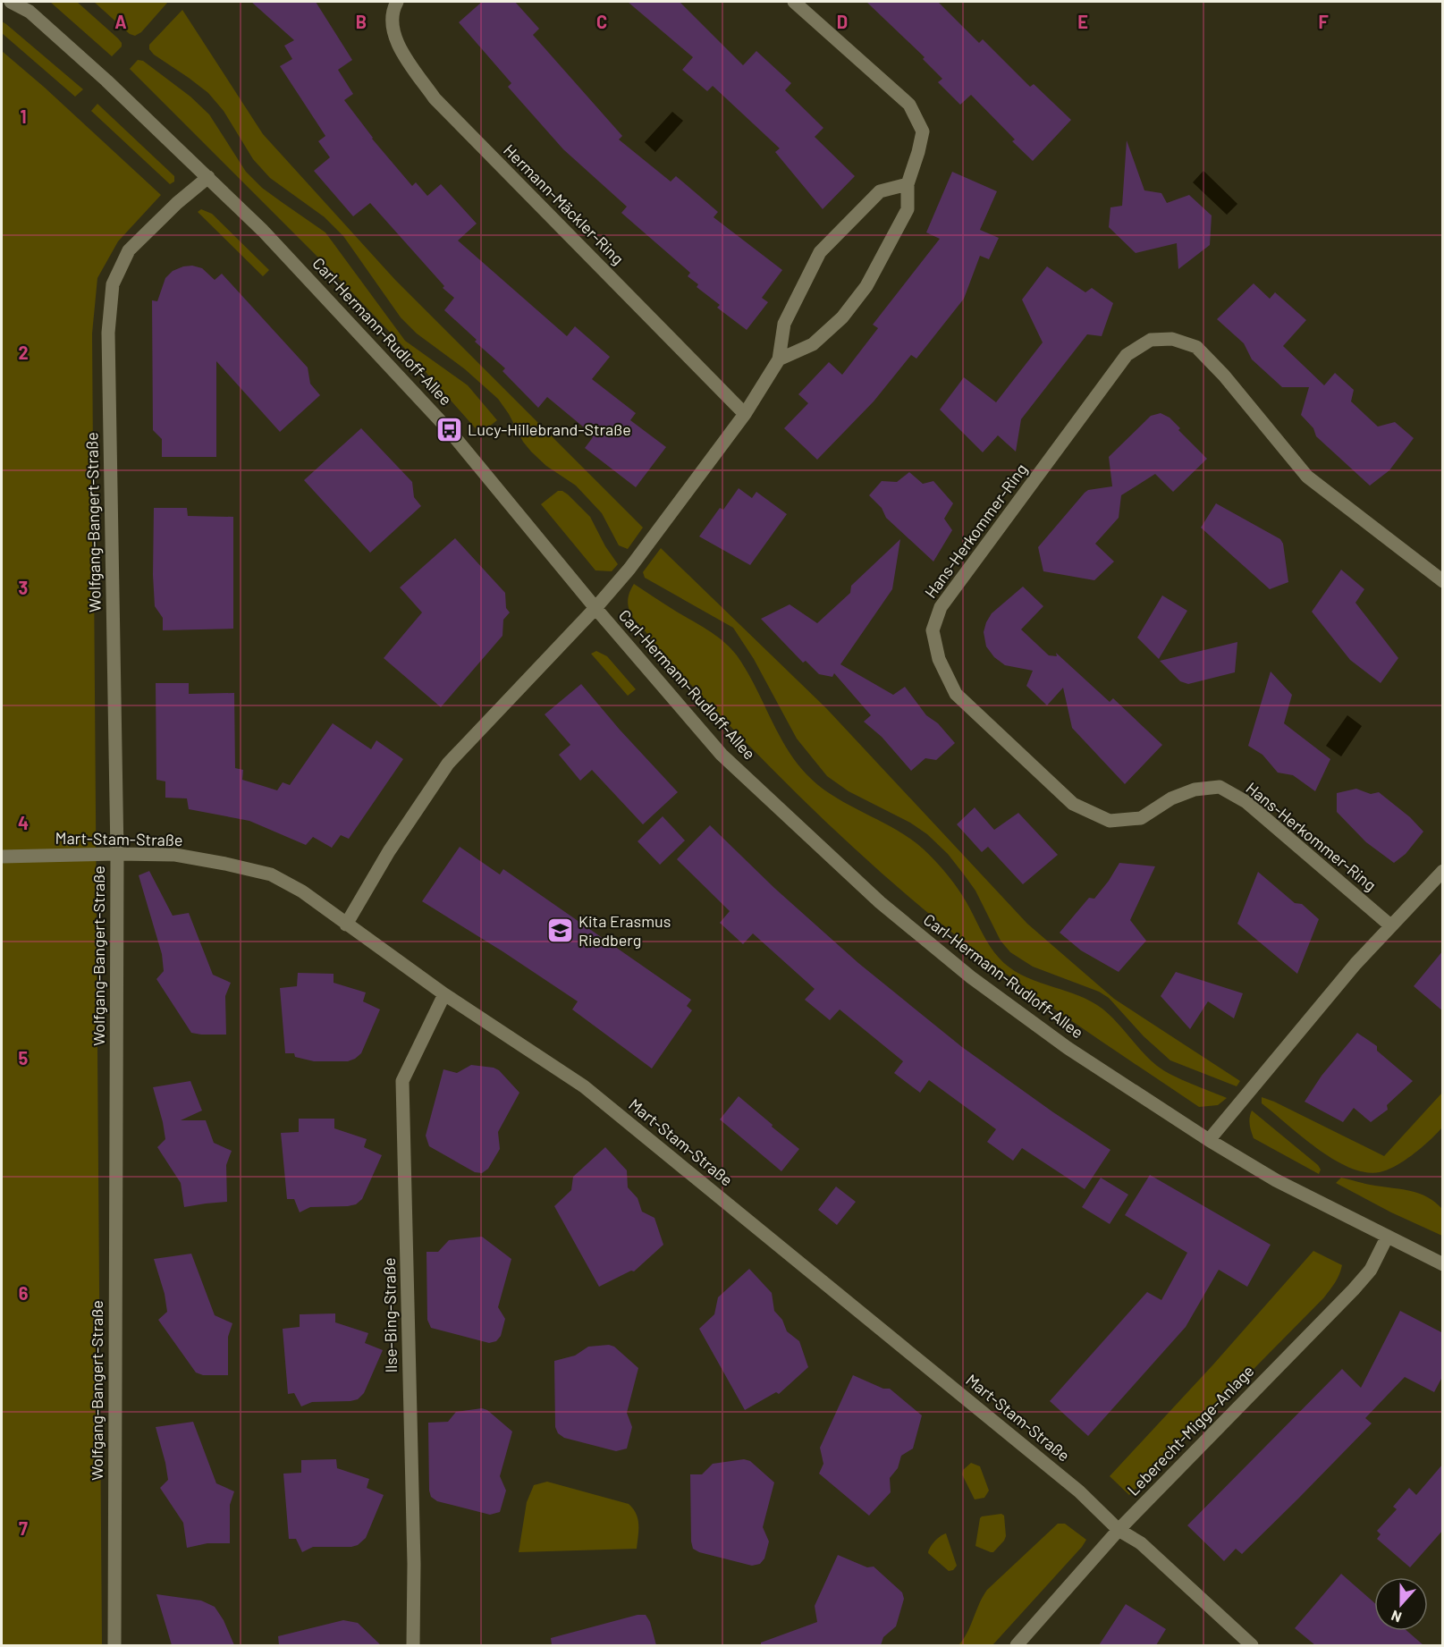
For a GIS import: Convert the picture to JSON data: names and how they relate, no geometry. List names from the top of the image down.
{
  "streets": {
    "street": [
      "Hermann-Mäckler-Ring",
      "Carl-Hermann-Rudloff-Allee",
      "Wolfgang-Bangert-Straße",
      "Hans-Herkommer-Ring",
      "Mart-Stam-Straße",
      "Ilse-Bing-Straße",
      "Leberecht-Migge-Anlage"
    ]
  },
  "crossings": [
    ["Carl-Hermann-Rudloff-Allee", "Wolfgang-Bangert-Straße"],
    ["Carl-Hermann-Rudloff-Allee", "Leberecht-Migge-Anlage"],
    ["Wolfgang-Bangert-Straße", "Mart-Stam-Straße"],
    ["Mart-Stam-Straße", "Ilse-Bing-Straße"],
    ["Mart-Stam-Straße", "Leberecht-Migge-Anlage"]
  ],
  "places": {
    "bus stop": ["Lucy-Hillebrand-Straße"],
    "school or university": ["Kita Erasmus Riedberg"]
  },
  "north": "bottom",
  "grid": {
    "columns": [
      "A",
      "B",
      "C",
      "D",
      "E",
      "F"
    ],
    "rows": [
      "1",
      "2",
      "3",
      "4",
      "5",
      "6",
      "7"
    ]
  }
}
